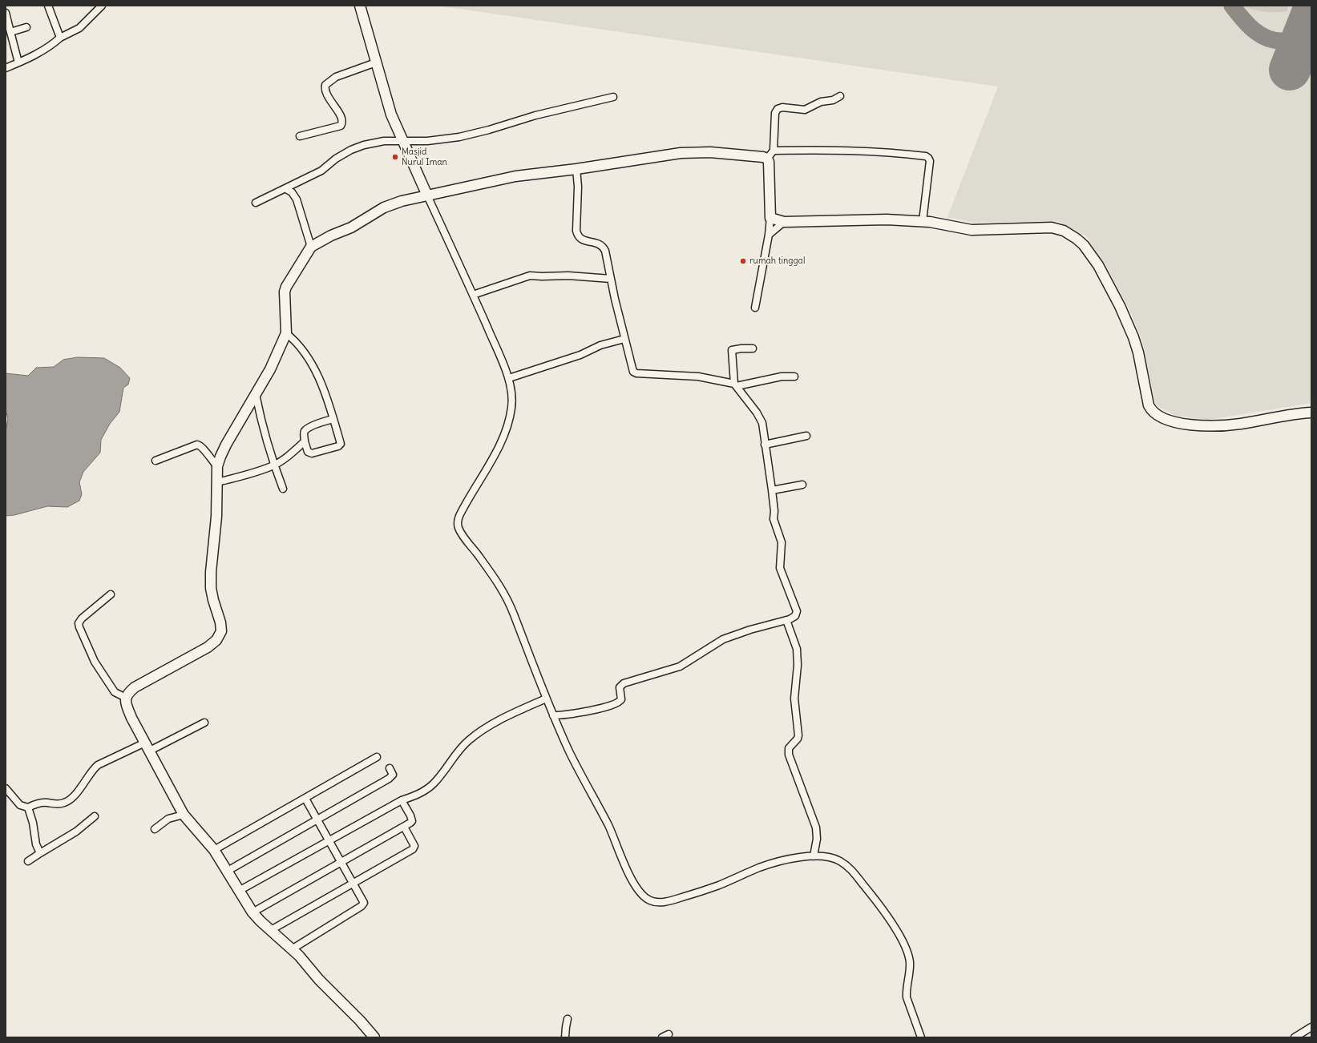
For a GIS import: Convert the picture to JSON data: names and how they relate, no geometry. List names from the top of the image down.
{
  "places": ["Masjid Nurul Iman", "rumah tinggal"]
}
